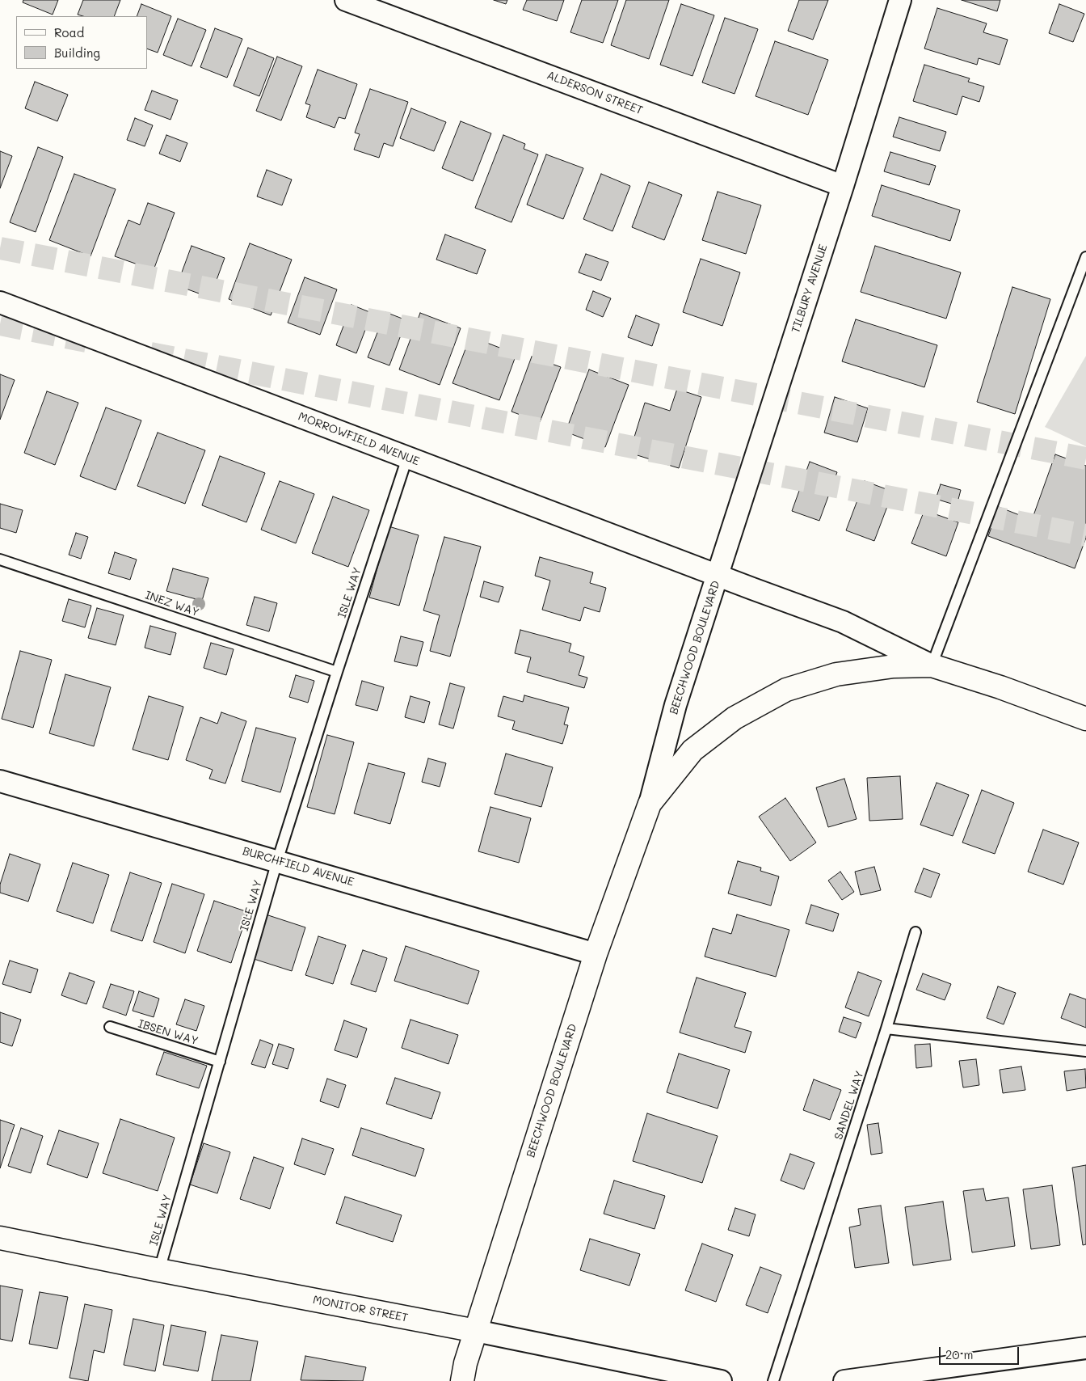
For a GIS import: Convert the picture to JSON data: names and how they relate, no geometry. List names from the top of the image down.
{
  "streets": {
    "street": [
      "ALDERSON STREET",
      "TILBURY AVENUE",
      "MORROWFIELD AVENUE",
      "BEECHWOOD BOULEVARD",
      "BURCHFIELD AVENUE",
      "MONITOR STREET"
    ],
    "lane": [
      "ISLE WAY",
      "INEZ WAY",
      "IBSEN WAY",
      "SANDEL WAY"
    ]
  },
  "crossings": [
    ["ALDERSON STREET", "TILBURY AVENUE"],
    ["TILBURY AVENUE", "MORROWFIELD AVENUE"],
    ["TILBURY AVENUE", "BEECHWOOD BOULEVARD"],
    ["MORROWFIELD AVENUE", "ISLE WAY"],
    ["MORROWFIELD AVENUE", "BEECHWOOD BOULEVARD"],
    ["ISLE WAY", "INEZ WAY"],
    ["ISLE WAY", "BURCHFIELD AVENUE"],
    ["ISLE WAY", "IBSEN WAY"],
    ["ISLE WAY", "MONITOR STREET"],
    ["BEECHWOOD BOULEVARD", "BURCHFIELD AVENUE"],
    ["BEECHWOOD BOULEVARD", "MONITOR STREET"]
  ],
  "legend": ["Road", "Building"],
  "scale_bar": "20 m"
}
